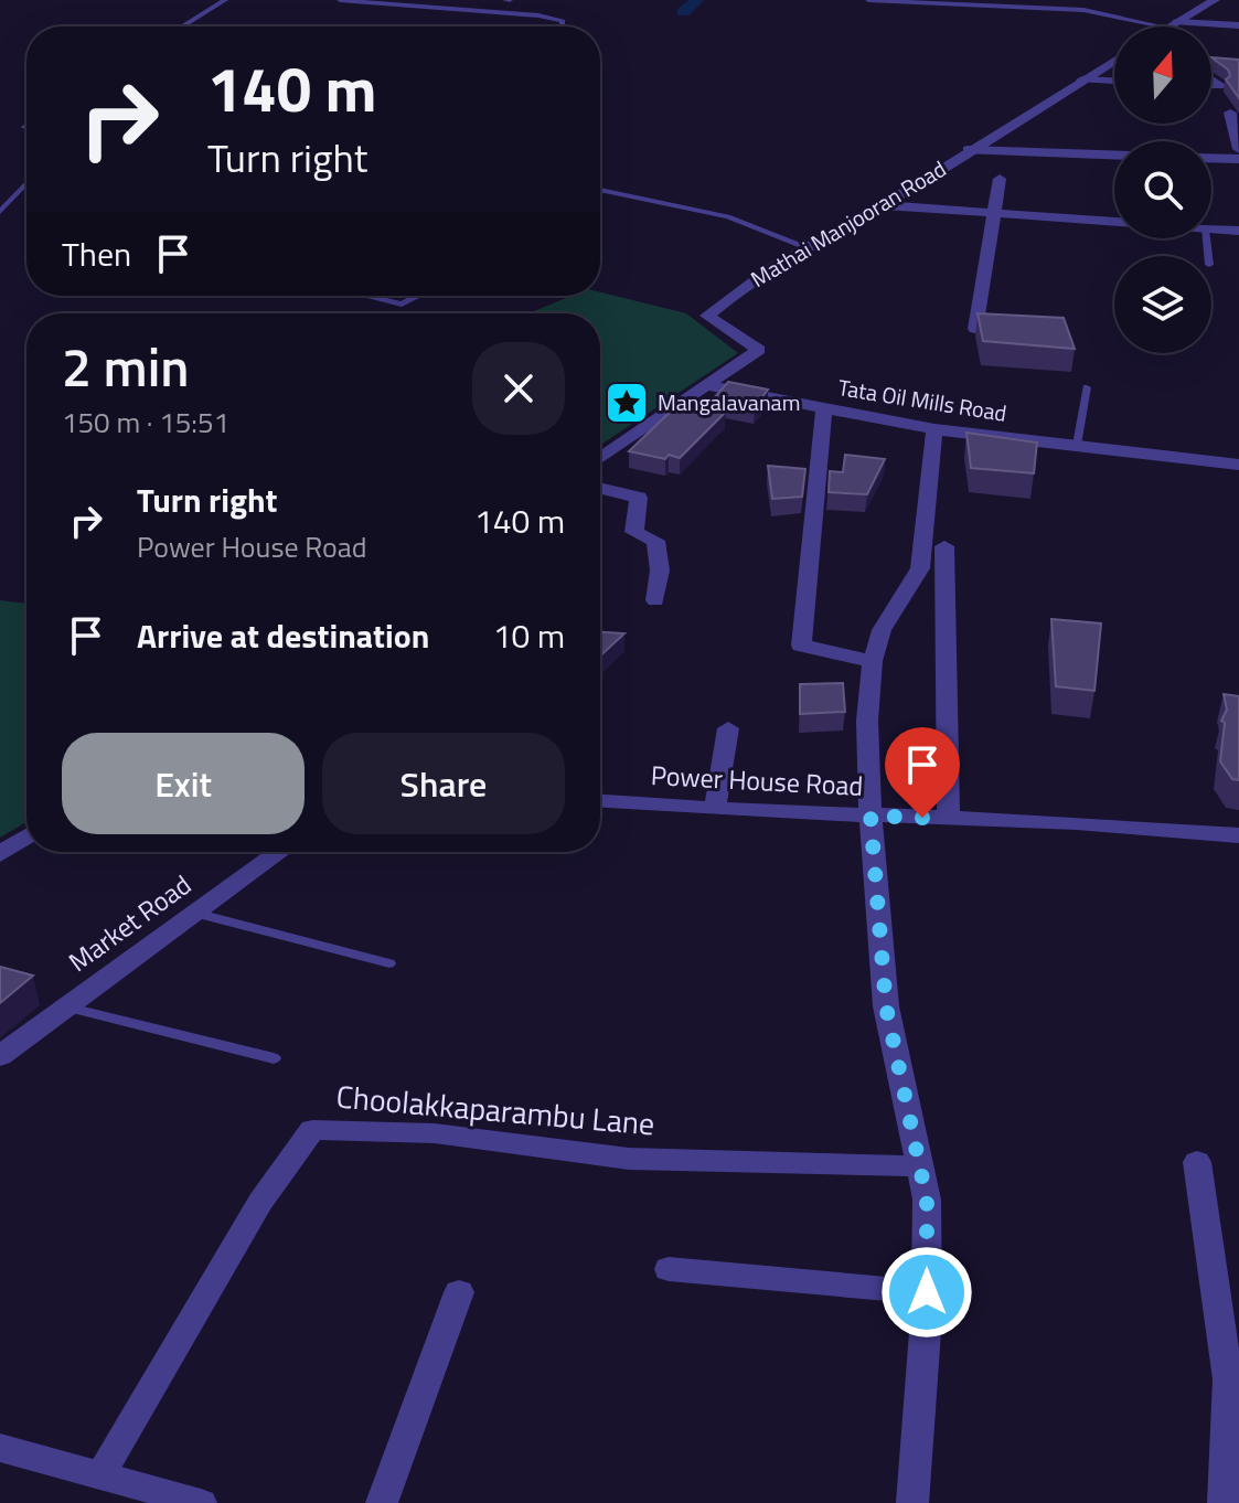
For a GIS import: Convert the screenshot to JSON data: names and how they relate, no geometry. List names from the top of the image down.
{
  "streets": {
    "street": [
      "Mathai Manjooran Road",
      "Tata Oil Mills Road",
      "Power House Road",
      "Market Road",
      "Choolakkaparambu Lane"
    ]
  },
  "crossings": [
    ["Mathai Manjooran Road", "Tata Oil Mills Road"]
  ],
  "places": {
    "place": ["Mangalavanam"]
  },
  "north": "top",
  "page": {
    "turn": ["140 m", "Turn right"],
    "then": "Then",
    "heading": ["2 min", "150 m · 15:51"],
    "list": [
      {
        "name": "Turn right",
        "note": "Power House Road",
        "value": "140 m"
      },
      {
        "name": "Arrive at destination",
        "value": "10 m"
      }
    ],
    "buttons": ["Exit", "Share"]
  }
}
